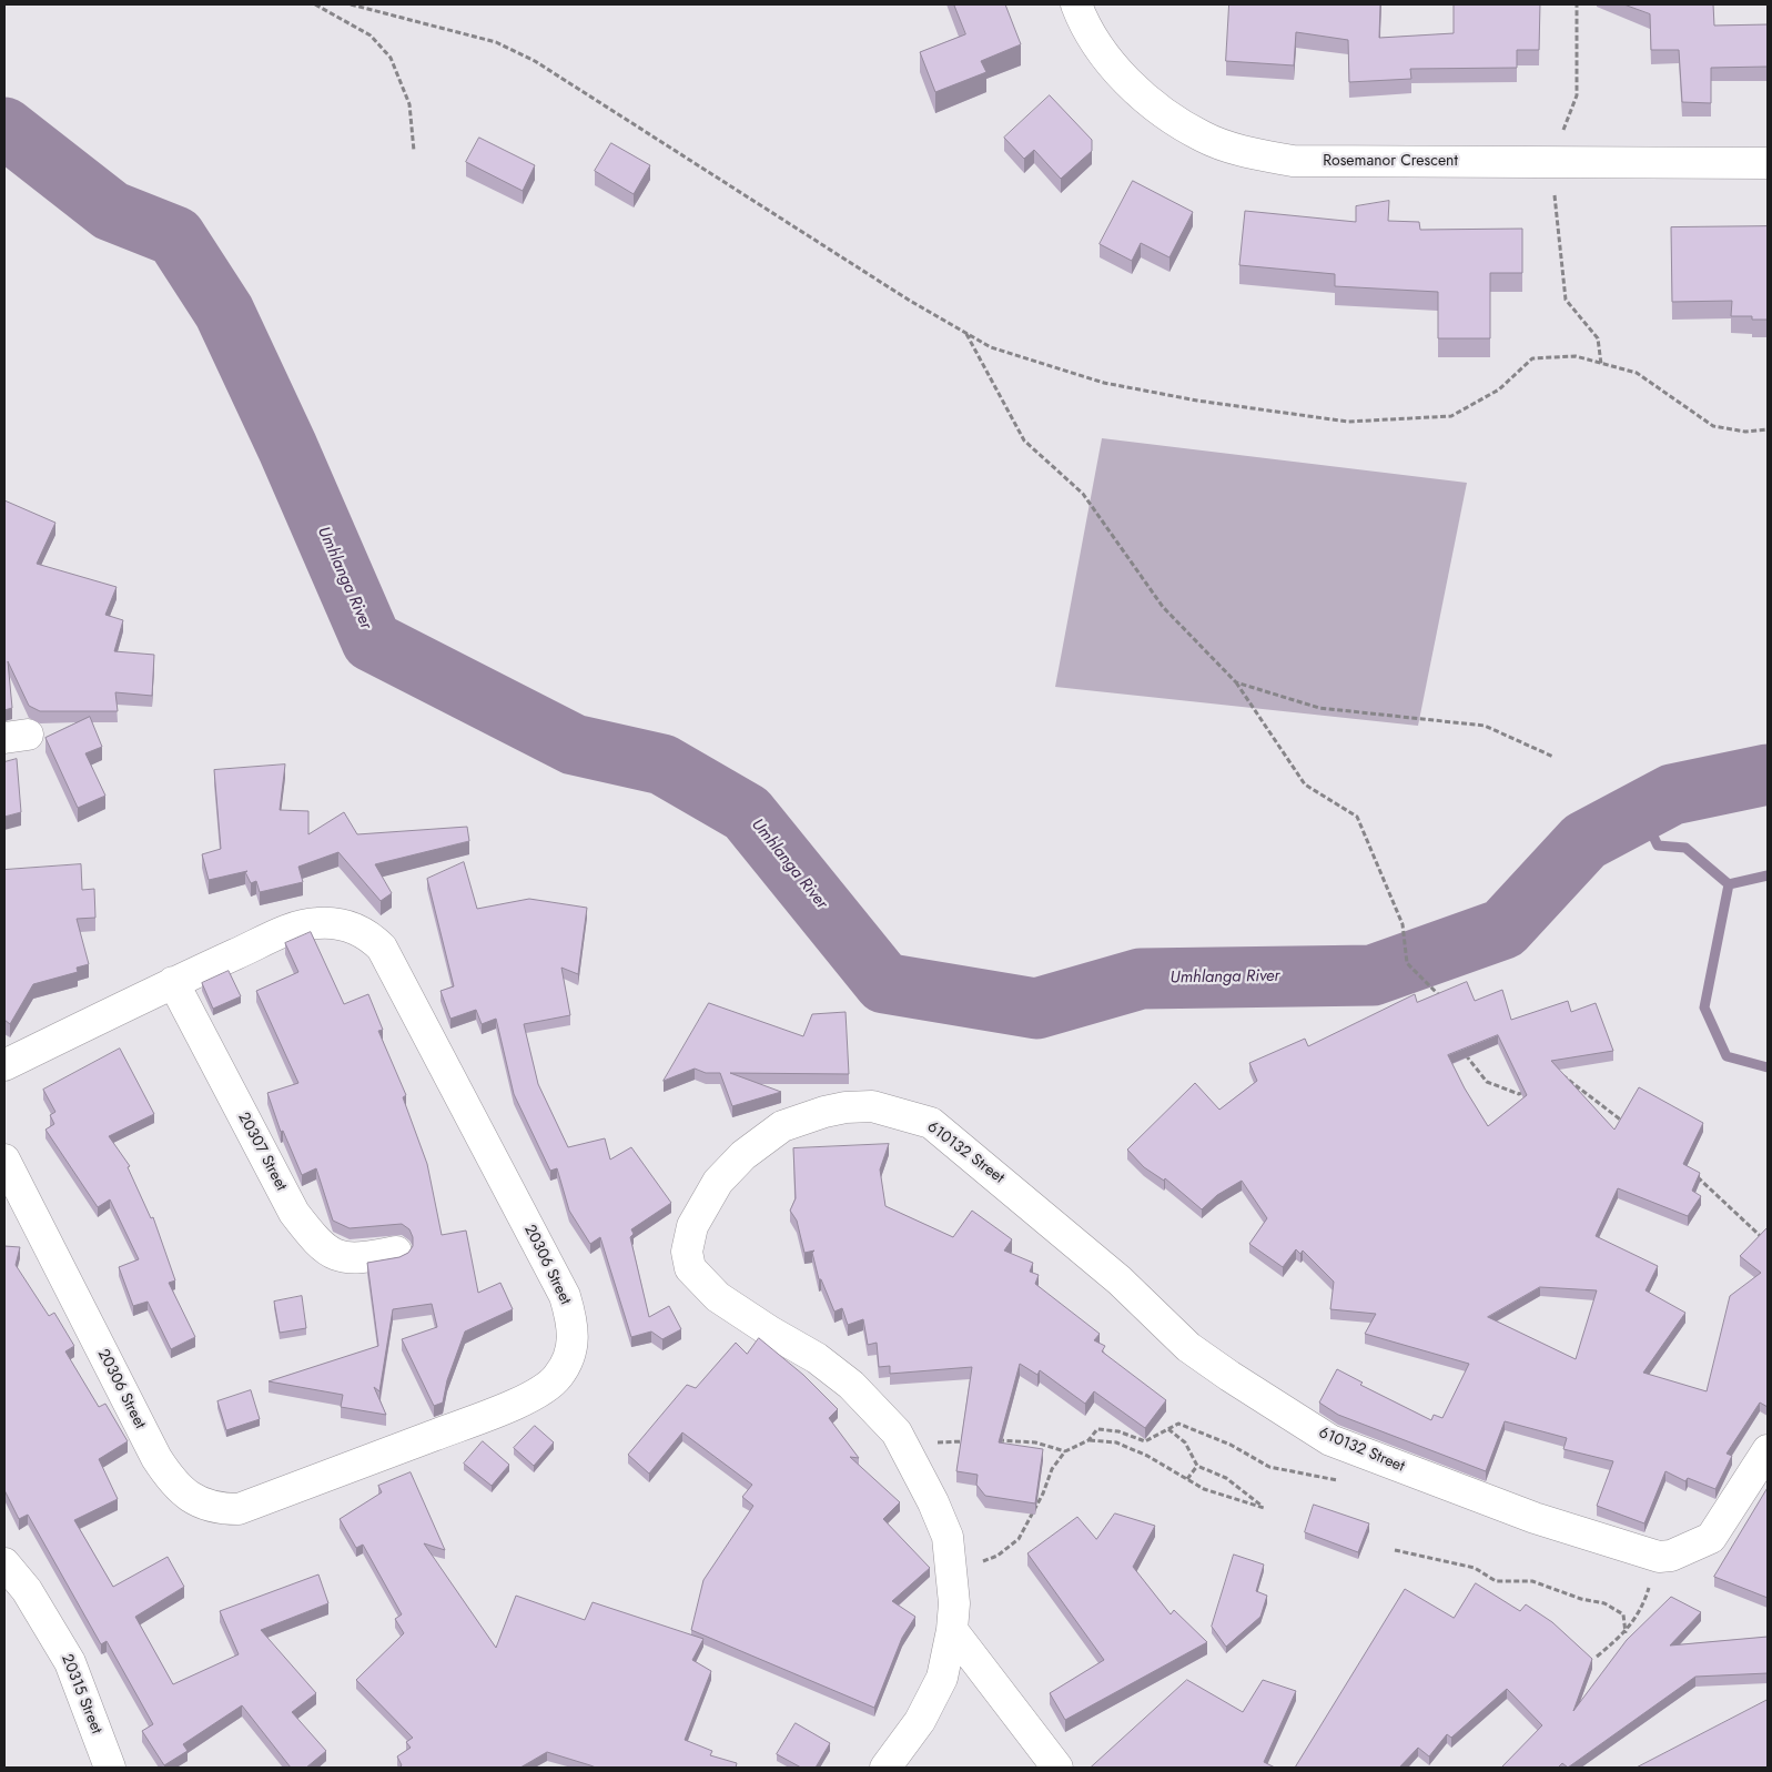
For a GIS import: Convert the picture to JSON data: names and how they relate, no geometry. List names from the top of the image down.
{
  "streets": {
    "street": [
      "Rosemanor Crescent",
      "20307 Street",
      "610132 Street",
      "20306 Street",
      "20315 Street"
    ]
  },
  "crossings": [
    ["20307 Street", "20306 Street"]
  ],
  "water": ["Umhlanga River"]
}
